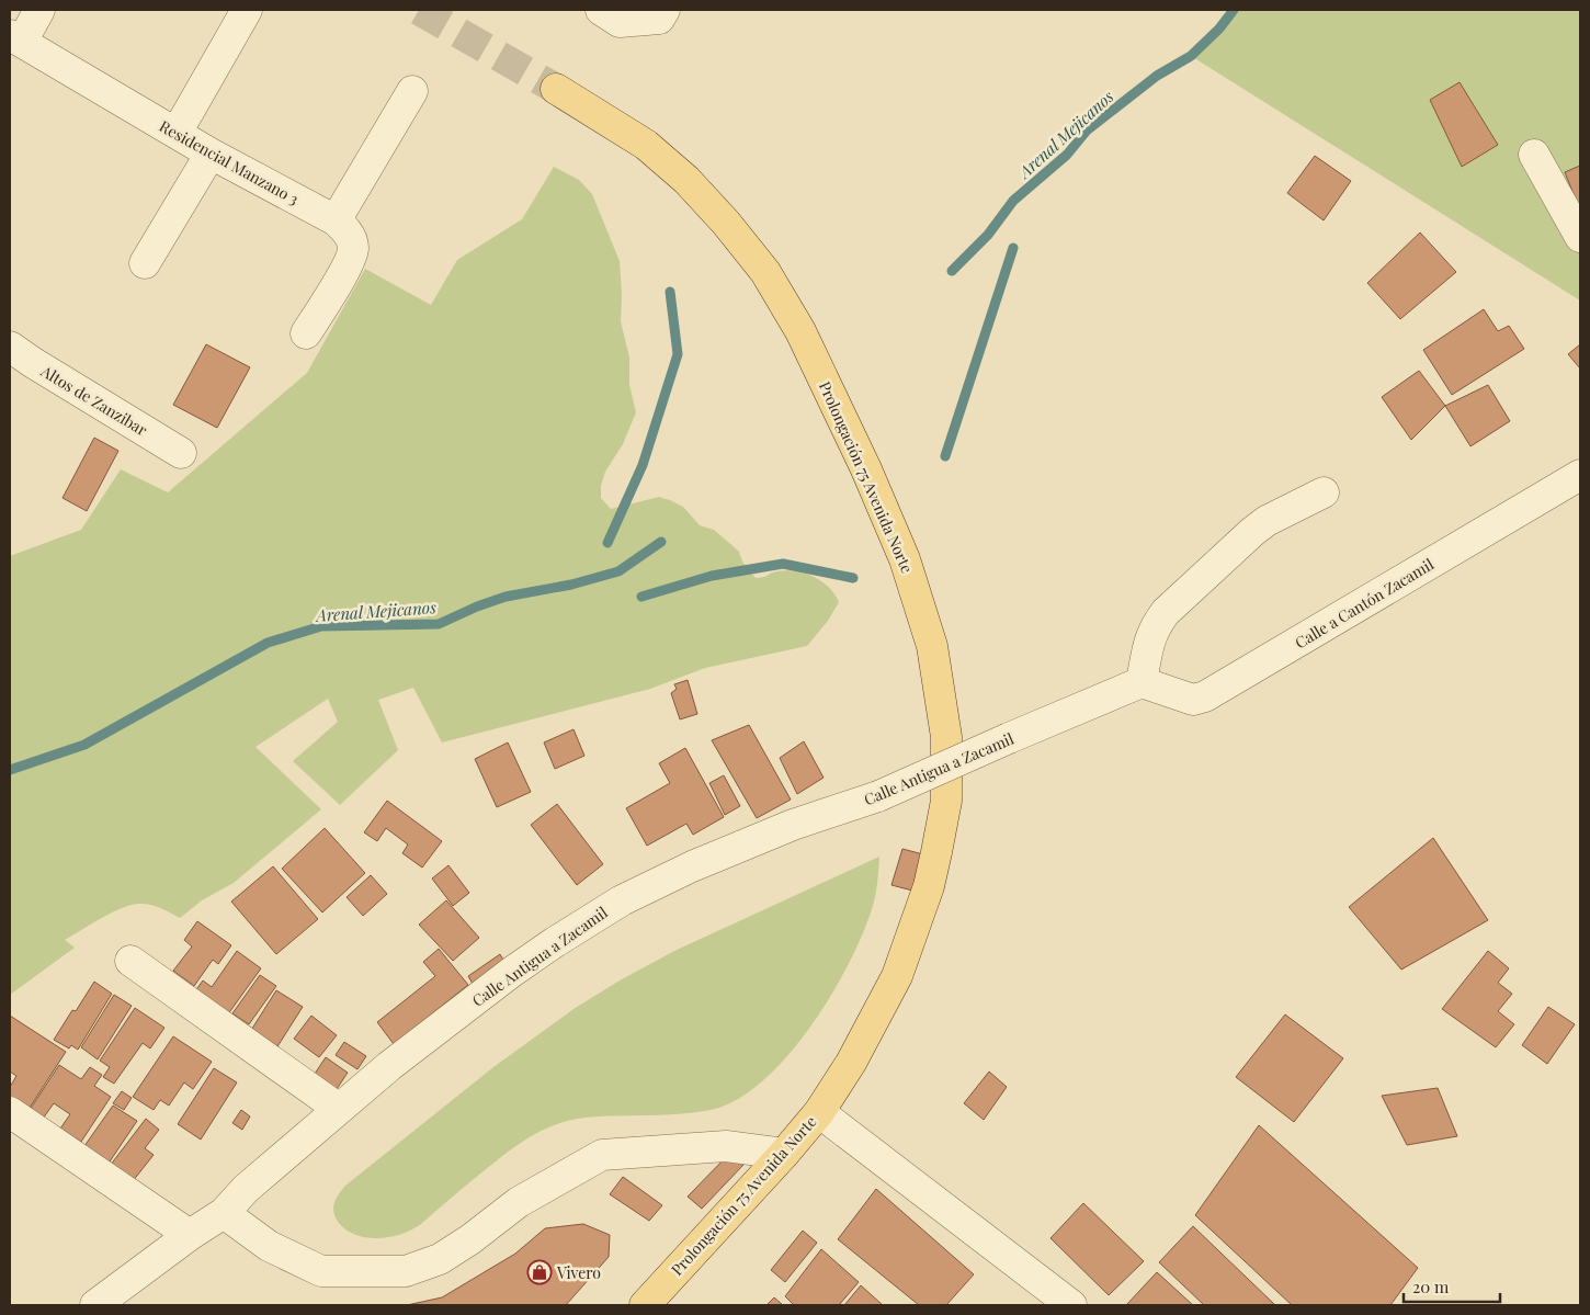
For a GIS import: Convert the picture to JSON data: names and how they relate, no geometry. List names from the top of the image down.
{
  "streets": {
    "main road": ["Prolongación 75 Avenida Norte"],
    "street": [
      "Residencial Manzano 3",
      "Altos de Zanzibar",
      "Calle a Cantón Zacamil",
      "Calle Antigua a Zacamil"
    ]
  },
  "crossings": [
    ["Calle a Cantón Zacamil", "Calle Antigua a Zacamil"]
  ],
  "water": ["Arenal Mejicanos"],
  "places": {
    "shop": ["Vivero"]
  },
  "scale_bar": "20 m"
}
